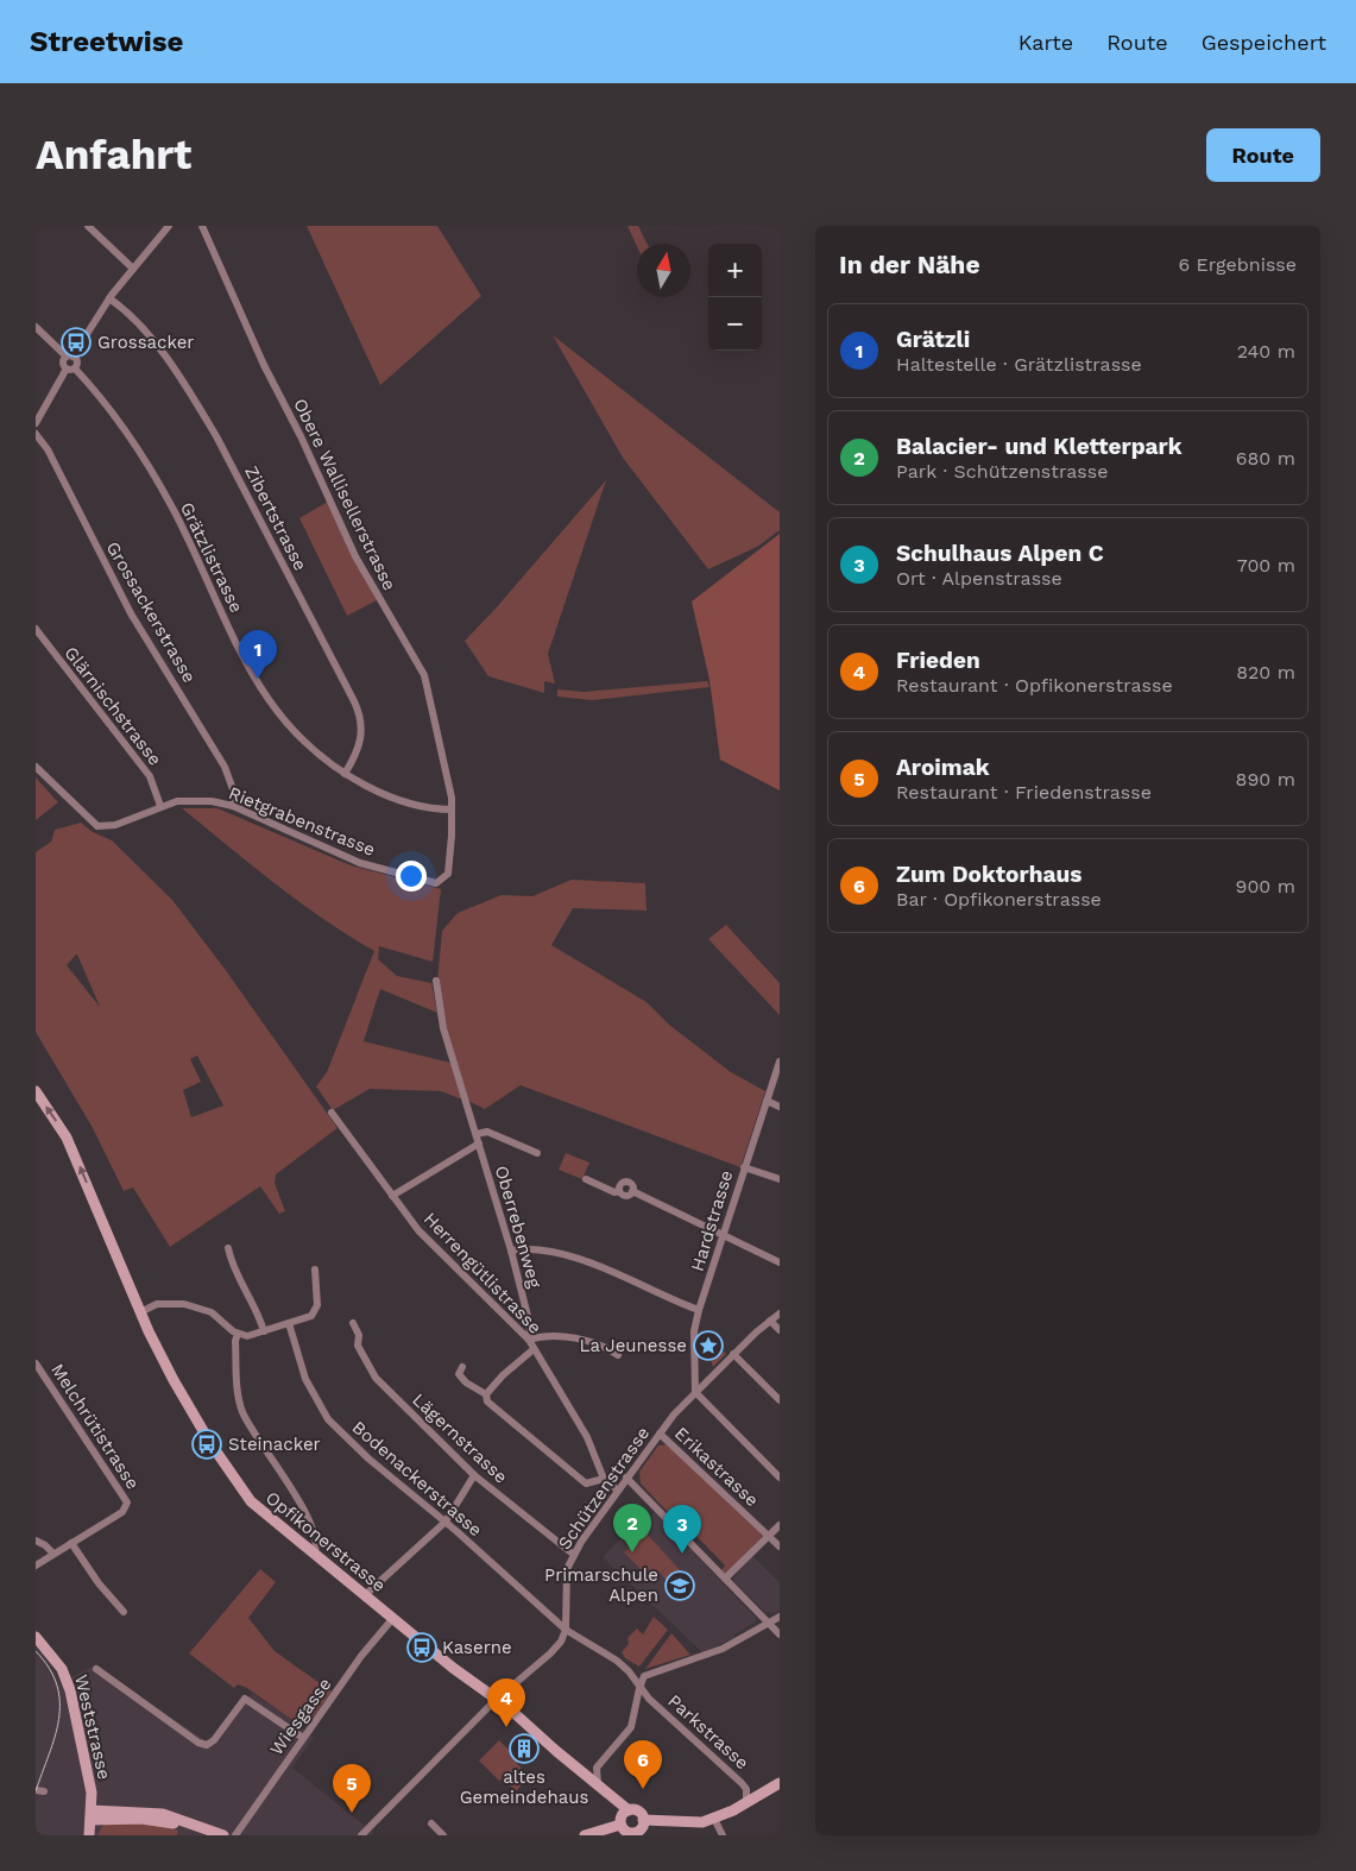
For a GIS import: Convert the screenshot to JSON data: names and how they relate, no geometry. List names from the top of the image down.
{
  "streets": {
    "street": [
      "Obere Wallisellerstrasse",
      "Zibertstrasse",
      "Grätzlistrasse",
      "Grossackerstrasse",
      "Glärnischstrasse",
      "Rietgrabenstrasse",
      "Hardstrasse",
      "Oberrebenweg",
      "Herrengütlistrasse",
      "Melchrütistrasse",
      "Lägernstrasse",
      "Erikastrasse",
      "Bodenackerstrasse",
      "Schützenstrasse",
      "Opfikonerstrasse",
      "Wiesgasse",
      "Weststrasse",
      "Parkstrasse"
    ]
  },
  "crossings": [
    ["Obere Wallisellerstrasse", "Grätzlistrasse"],
    ["Obere Wallisellerstrasse", "Rietgrabenstrasse"],
    ["Zibertstrasse", "Grätzlistrasse"],
    ["Grossackerstrasse", "Rietgrabenstrasse"],
    ["Glärnischstrasse", "Rietgrabenstrasse"],
    ["Hardstrasse", "Schützenstrasse"],
    ["Oberrebenweg", "Herrengütlistrasse"],
    ["Herrengütlistrasse", "Schützenstrasse"],
    ["Lägernstrasse", "Schützenstrasse"],
    ["Erikastrasse", "Schützenstrasse"],
    ["Bodenackerstrasse", "Schützenstrasse"],
    ["Bodenackerstrasse", "Parkstrasse"],
    ["Opfikonerstrasse", "Wiesgasse"]
  ],
  "places": {
    "bus stop": ["Grossacker", "Steinacker", "Kaserne"],
    "place": ["La Jeunesse"],
    "school or university": ["Primarschule Alpen"],
    "building": ["altes Gemeindehaus"]
  },
  "north": "top",
  "page": {
    "header": "Streetwise",
    "nav": ["Karte", "Route", "Gespeichert"],
    "buttons": "Route",
    "title": "Anfahrt",
    "heading": ["In der Nähe", "6 Ergebnisse"],
    "map_buttons": ["+", "−"],
    "list": [
      {
        "mark": "1",
        "name": "Grätzli",
        "note": "Haltestelle · Grätzlistrasse",
        "value": "240 m"
      },
      {
        "mark": "2",
        "name": "Balacier- und Kletterpark",
        "note": "Park · Schützenstrasse",
        "value": "680 m"
      },
      {
        "mark": "3",
        "name": "Schulhaus Alpen C",
        "note": "Ort · Alpenstrasse",
        "value": "700 m"
      },
      {
        "mark": "4",
        "name": "Frieden",
        "note": "Restaurant · Opfikonerstrasse",
        "value": "820 m"
      },
      {
        "mark": "5",
        "name": "Aroimak",
        "note": "Restaurant · Friedenstrasse",
        "value": "890 m"
      },
      {
        "mark": "6",
        "name": "Zum Doktorhaus",
        "note": "Bar · Opfikonerstrasse",
        "value": "900 m"
      }
    ],
    "pins": [
      "1",
      "2",
      "3",
      "4",
      "6",
      "5"
    ]
  }
}
